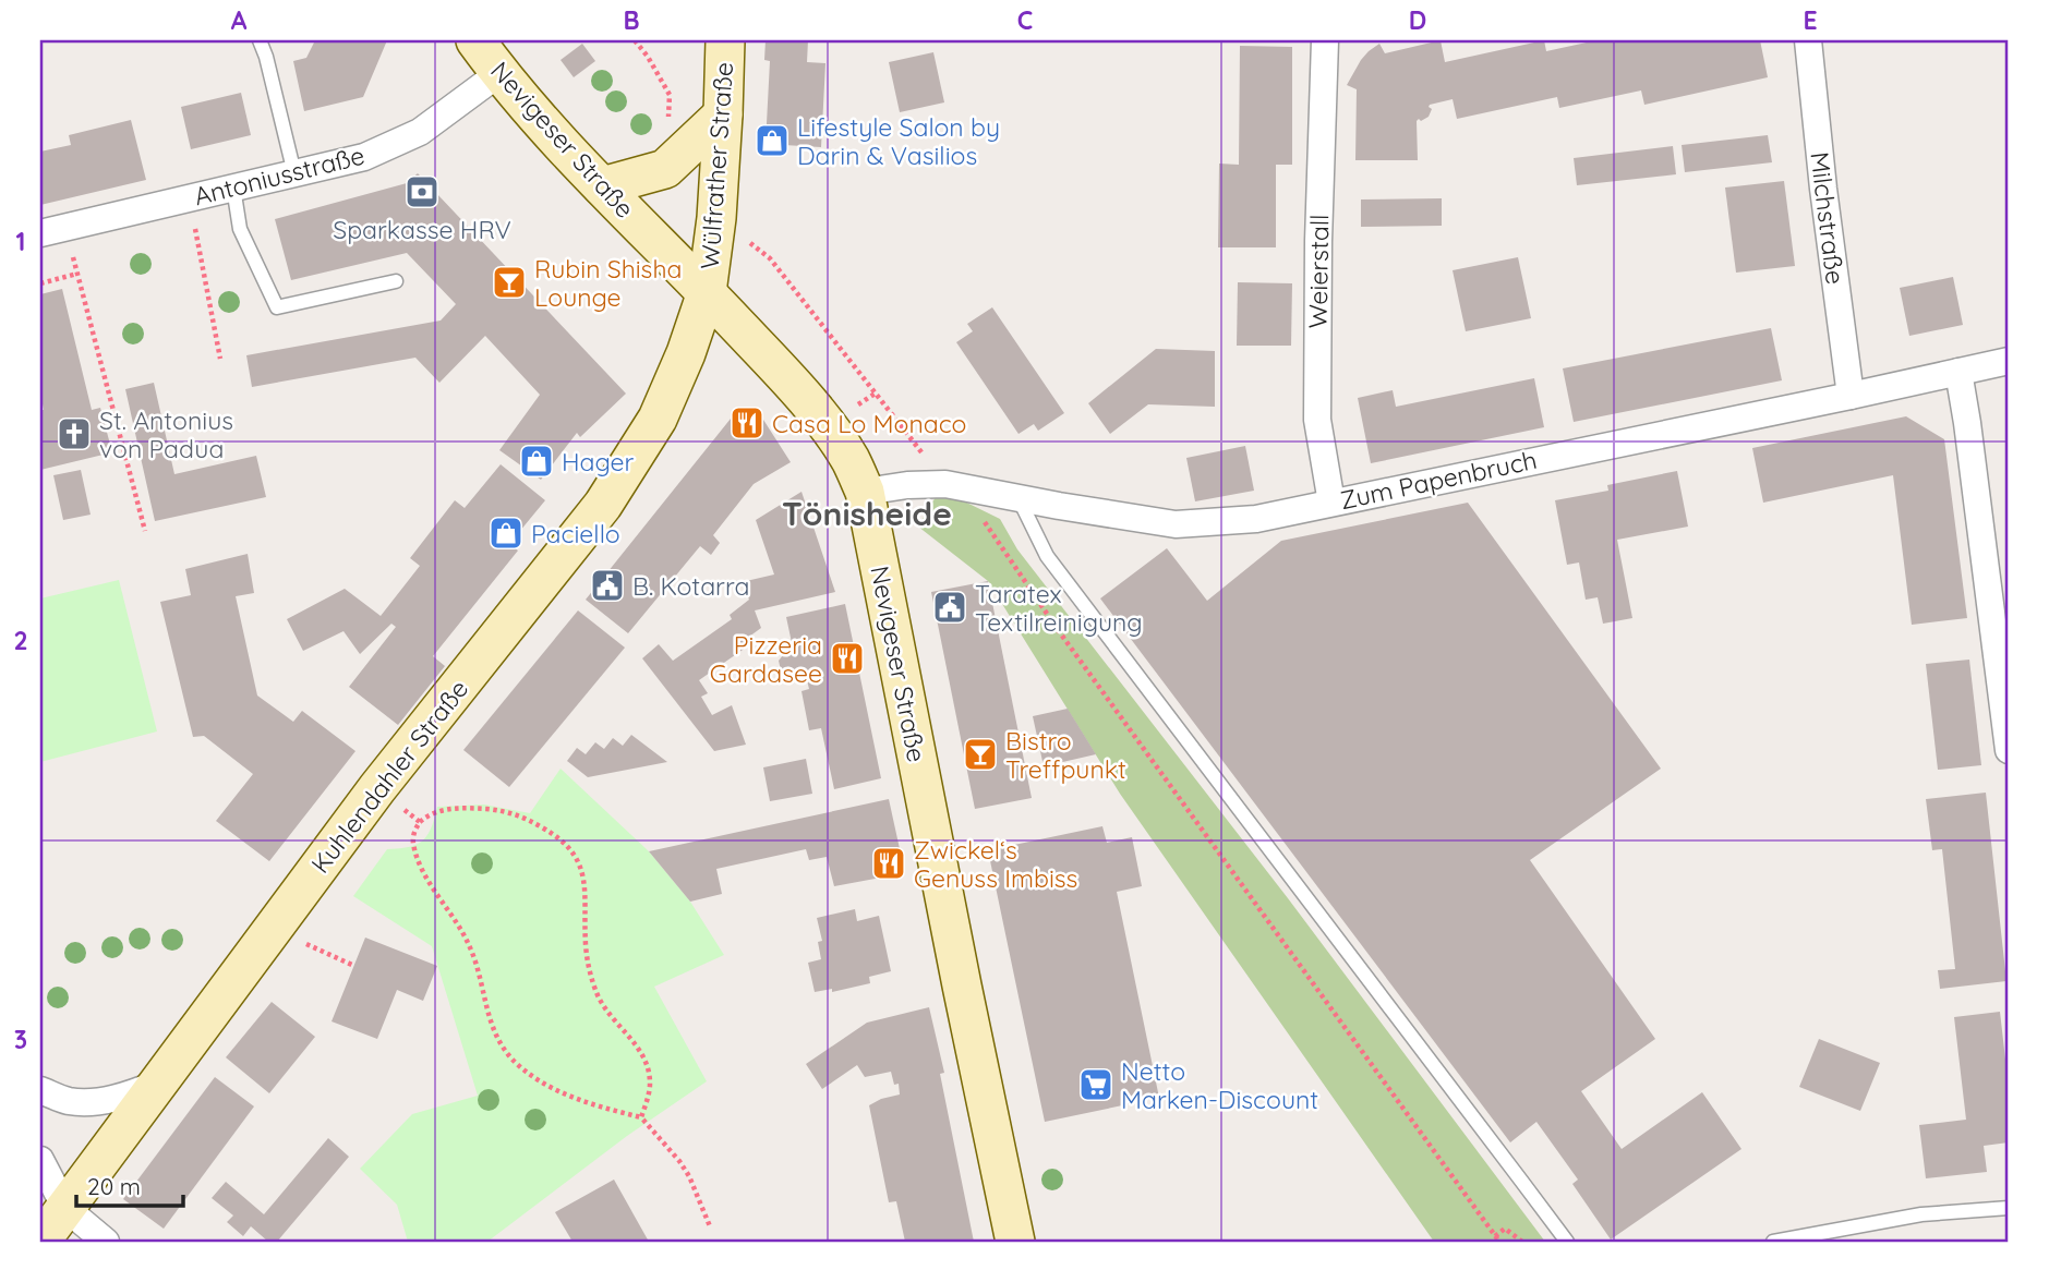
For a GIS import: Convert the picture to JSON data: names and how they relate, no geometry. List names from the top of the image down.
{
  "streets": {
    "main road": ["Nevigeser Straße", "Wülfrather Straße", "Kuhlendahler Straße"],
    "street": [
      "Antoniusstraße",
      "Milchstraße",
      "Weierstall",
      "Zum Papenbruch"
    ]
  },
  "crossings": [
    ["Nevigeser Straße", "Wülfrather Straße"],
    ["Nevigeser Straße", "Antoniusstraße"],
    ["Nevigeser Straße", "Zum Papenbruch"],
    ["Nevigeser Straße", "Kuhlendahler Straße"],
    ["Wülfrather Straße", "Kuhlendahler Straße"],
    ["Milchstraße", "Zum Papenbruch"],
    ["Weierstall", "Zum Papenbruch"]
  ],
  "districts": ["Tönisheide"],
  "places": {
    "shop": ["Lifestyle Salon by Darin & Vasilios", "Hager", "Paciello"],
    "bank": ["Sparkasse HRV"],
    "bar": ["Rubin Shisha Lounge", "Bistro Treffpunkt"],
    "restaurant": ["Casa Lo Monaco", "Pizzeria Gardasee", "Zwickel‘s Genuss Imbiss"],
    "church": ["St. Antonius von Padua"],
    "public building": ["B. Kotarra", "Taratex Textilreinigung"],
    "supermarket": ["Netto Marken-Discount"]
  },
  "scale_bar": "20 m",
  "grid": {
    "columns": [
      "A",
      "B",
      "C",
      "D",
      "E"
    ],
    "rows": ["1", "2", "3"]
  }
}
